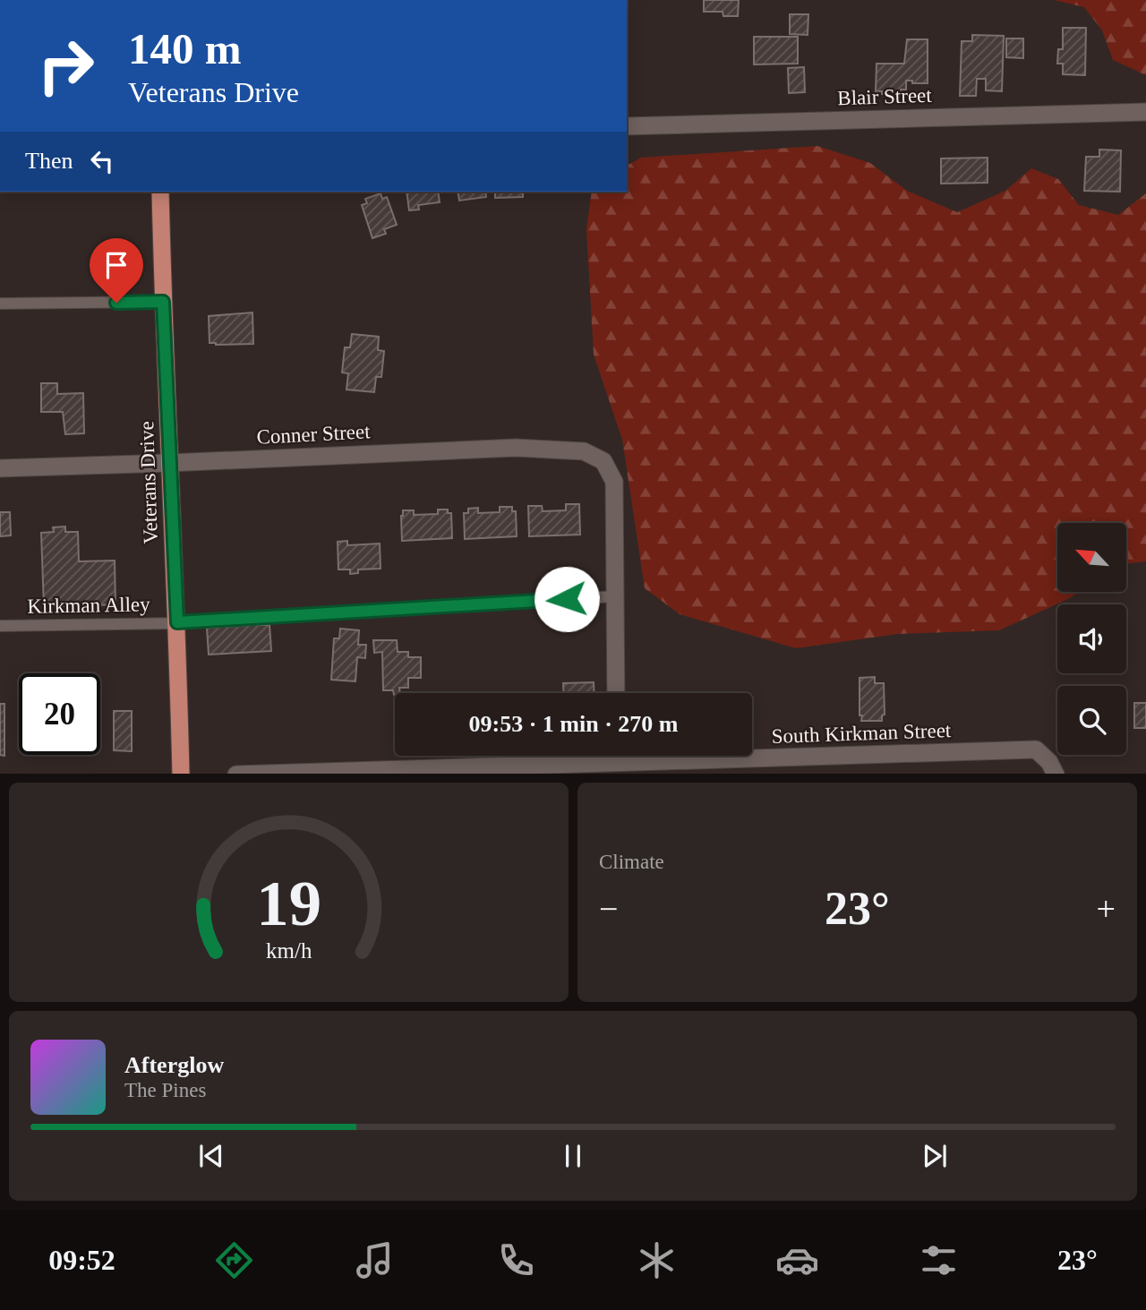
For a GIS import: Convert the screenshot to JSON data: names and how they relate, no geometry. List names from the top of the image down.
{
  "streets": {
    "main road": ["Veterans Drive"],
    "street": ["Blair Street", "Conner Street", "South Kirkman Street"],
    "lane": ["Kirkman Alley"]
  },
  "crossings": [
    ["Conner Street", "Veterans Drive"],
    ["Conner Street", "Kirkman Alley"],
    ["Veterans Drive", "Kirkman Alley"]
  ],
  "north": "top left",
  "page": {
    "turn": ["140 m", "Veterans Drive"],
    "then": "Then",
    "limit": "20",
    "trip": "09:53 · 1 min · 270 m",
    "tile": "Climate",
    "heat": ["−", "23°", "+"],
    "song": ["Afterglow", "The Pines"],
    "tabs": ["09:52", "23°"],
    "gauge": ["19", "km/h"]
  }
}
